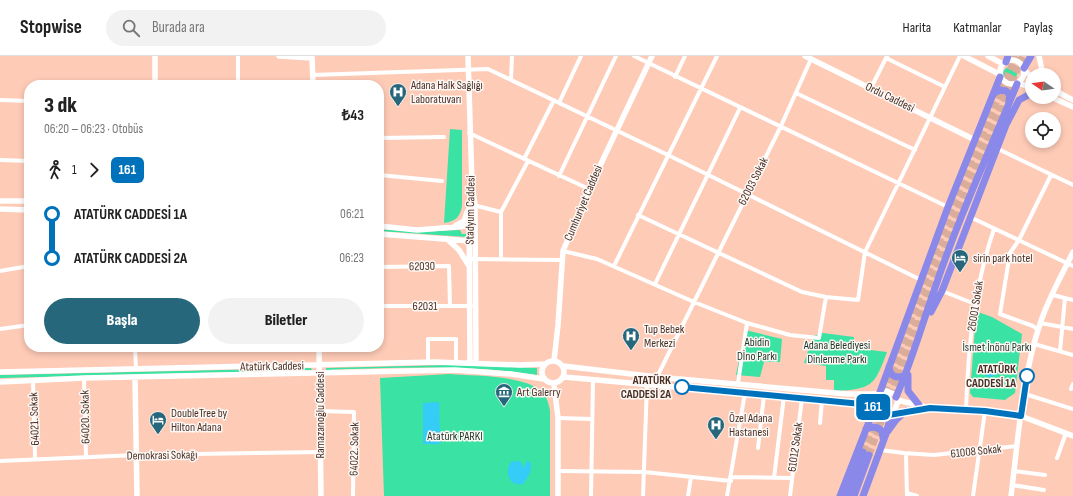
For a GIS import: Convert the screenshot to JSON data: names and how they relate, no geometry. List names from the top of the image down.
{
  "streets": {
    "main road": [
      "Ordu Caddesi",
      "Cumhuriyet Caddesi",
      "Stadyum Caddesi",
      "Atatürk Caddesi",
      "Ramazanoğlu Caddesi"
    ],
    "street": [
      "62003 Sokak",
      "62030",
      "62031",
      "26001 Sokak",
      "64020. Sokak",
      "64021. Sokak",
      "61012 Sokak",
      "64022. Sokak",
      "61008 Sokak",
      "Demokrasi Sokağı"
    ]
  },
  "crossings": [
    ["Ordu Caddesi", "62003 Sokak"],
    ["Cumhuriyet Caddesi", "Atatürk Caddesi"],
    ["Stadyum Caddesi", "62031"],
    ["Stadyum Caddesi", "Atatürk Caddesi"],
    ["62030", "62031"],
    ["Atatürk Caddesi", "Ramazanoğlu Caddesi"],
    ["Atatürk Caddesi", "64020. Sokak"],
    ["Atatürk Caddesi", "64021. Sokak"],
    ["Ramazanoğlu Caddesi", "64022. Sokak"],
    ["Ramazanoğlu Caddesi", "Demokrasi Sokağı"],
    ["64020. Sokak", "Demokrasi Sokağı"],
    ["64021. Sokak", "Demokrasi Sokağı"]
  ],
  "parks": [
    "Abidin Dİno Parkı",
    "Adana Belediyesi Dinlenme Parkı",
    "İsmet İnönü Parkı",
    "Atatürk PARKI"
  ],
  "places": {
    "hospital": ["Adana Halk Sağlığı Laboratuvarı", "Tup Bebek Merkezi", "Özel Adana Hastanesi"],
    "hotel": ["sirin park hotel", "DoubleTree by Hilton Adana"],
    "other": ["ATATÜRK CADDESİ 1A", "ATATÜRK CADDESİ 2A"],
    "museum": ["Art Galerry"]
  },
  "lines": ["bus line 161"],
  "north": "left",
  "page": {
    "header": "Stopwise",
    "search": "Burada ara",
    "nav": ["Harita", "Katmanlar", "Paylaş"],
    "on_map": "161",
    "heading": ["3 dk", "06:20 – 06:23 · Otobüs", "₺43"],
    "legs": ["1", "161"],
    "list": [
      {
        "name": "ATATÜRK CADDESİ 1A",
        "value": "06:21"
      },
      {
        "name": "ATATÜRK CADDESİ 2A",
        "value": "06:23"
      }
    ],
    "buttons": ["Başla", "Biletler"]
  }
}
